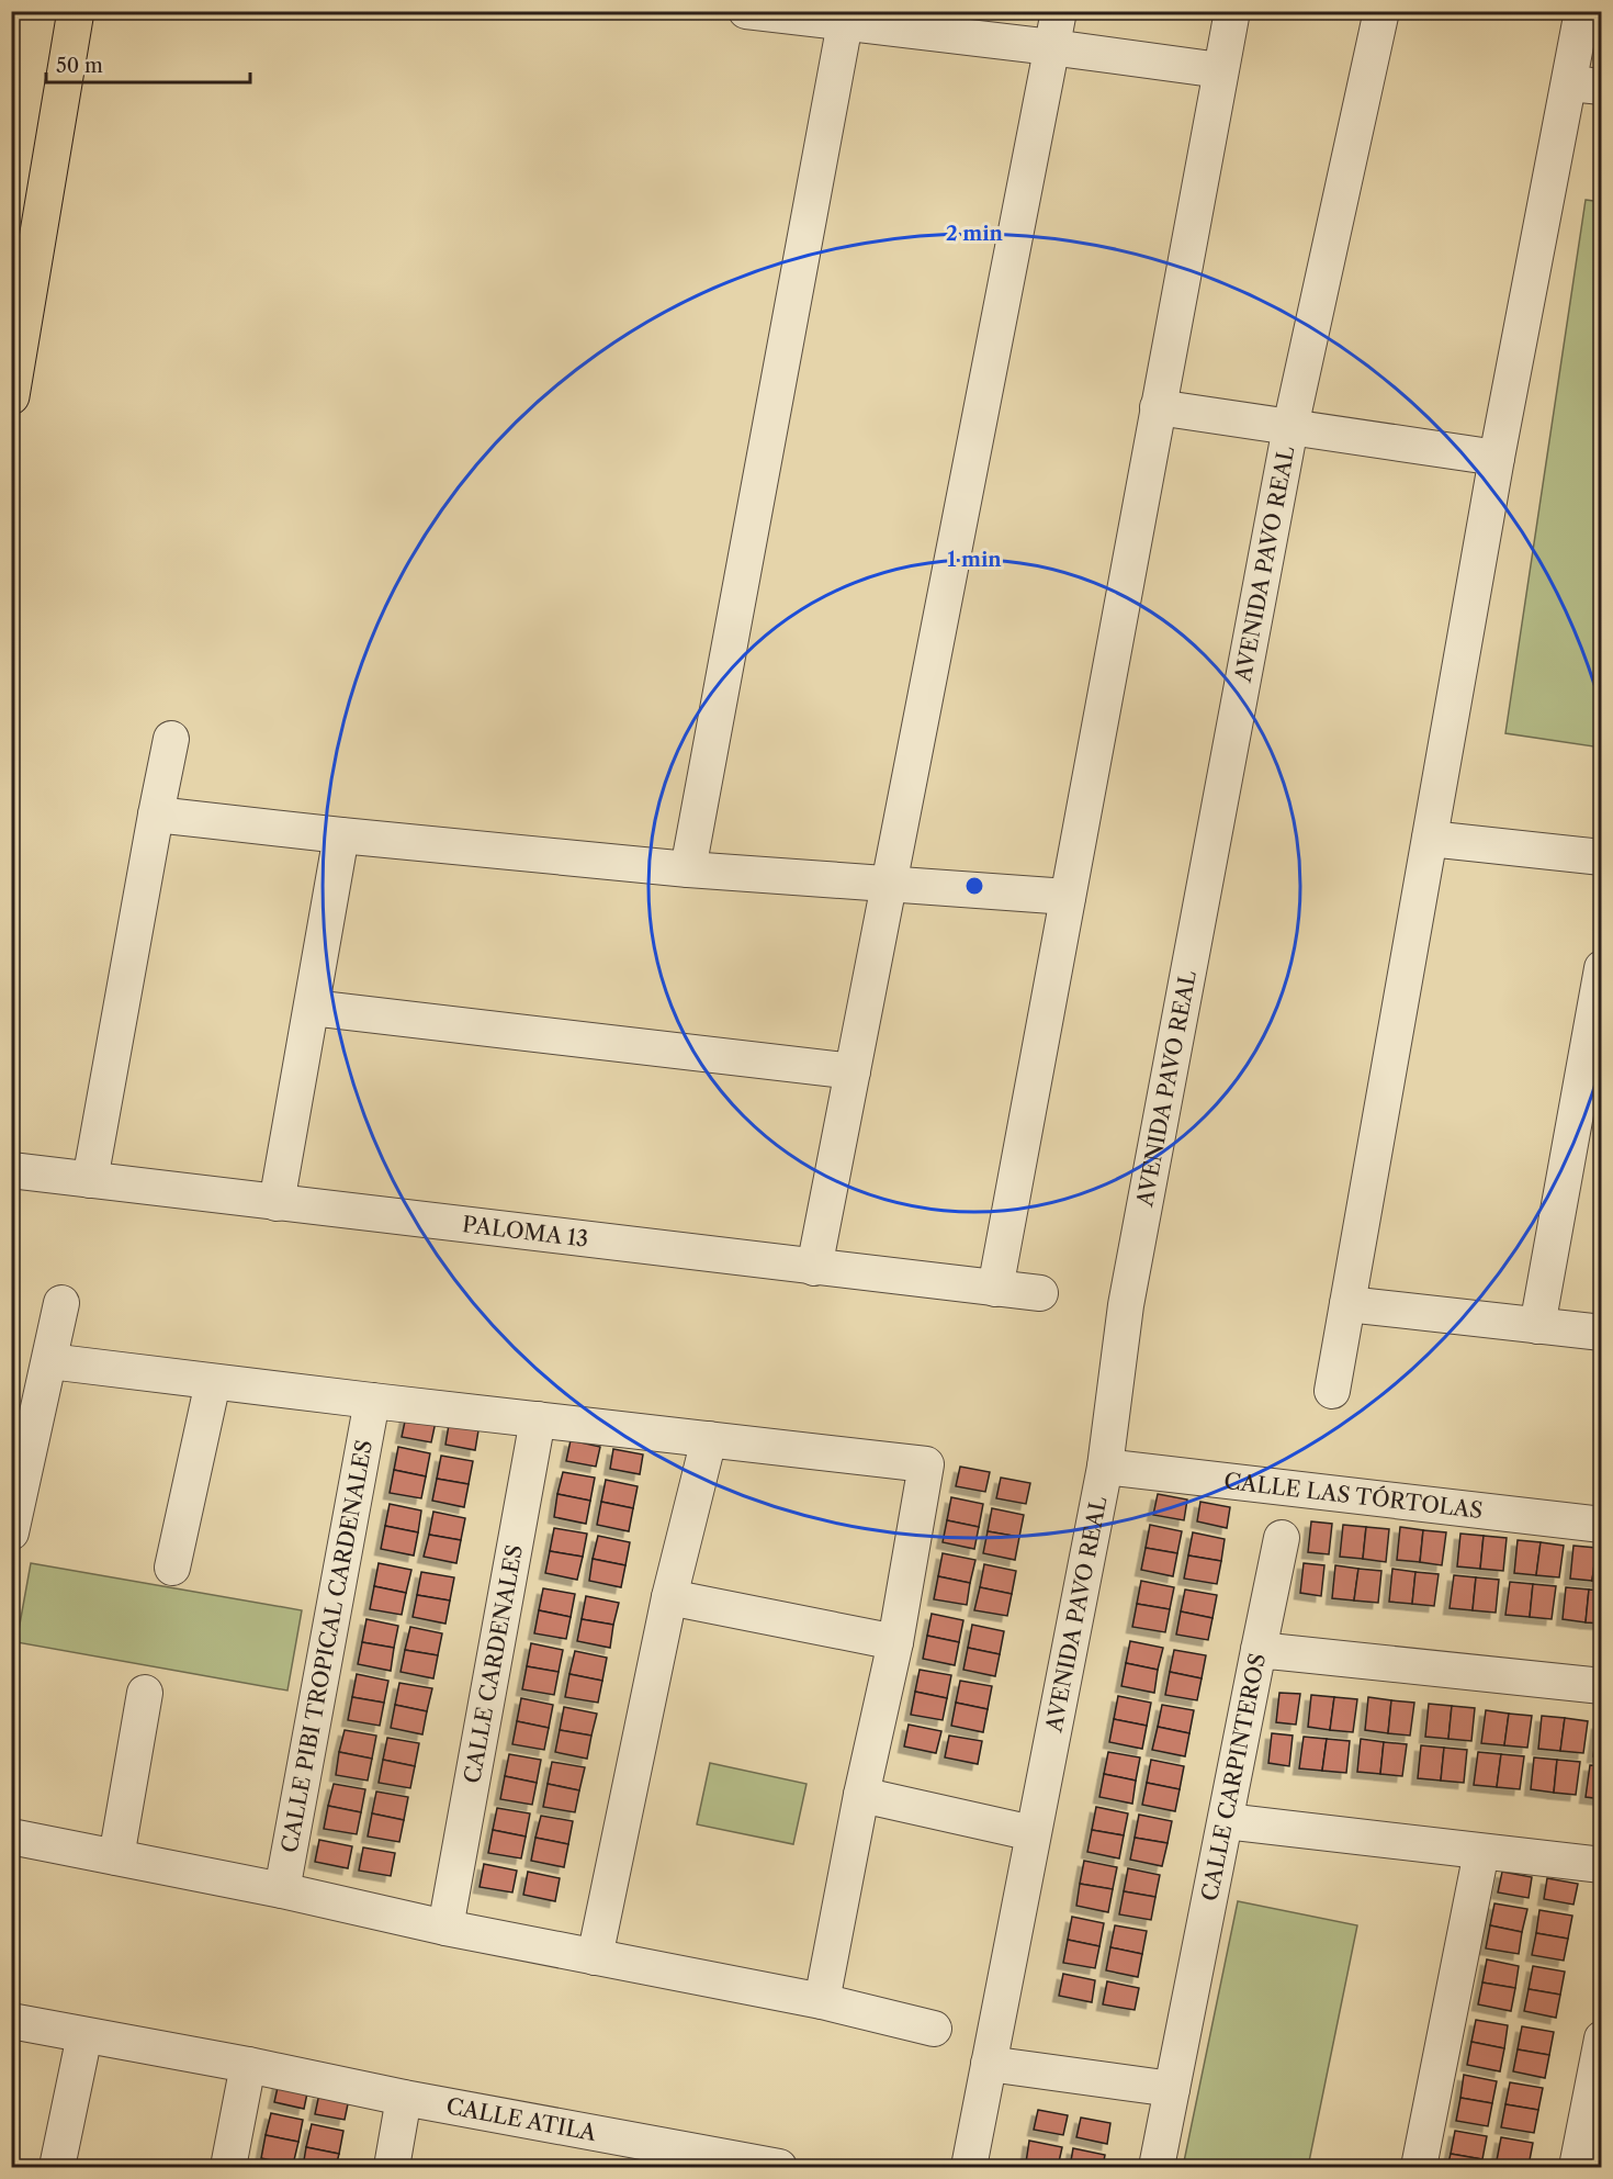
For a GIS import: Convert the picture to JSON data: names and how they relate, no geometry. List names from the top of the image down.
{
  "streets": {
    "street": [
      "AVENIDA PAVO REAL",
      "PALOMA 13",
      "CALLE LAS TÓRTOLAS",
      "CALLE PIBI TROPICAL CARDENALES",
      "CALLE CARDENALES",
      "CALLE CARPINTEROS",
      "CALLE ATILA"
    ]
  },
  "crossings": [
    ["AVENIDA PAVO REAL", "CALLE LAS TÓRTOLAS"]
  ],
  "scale_bar": "50 m",
  "rings": ["2 min", "1 min"]
}
